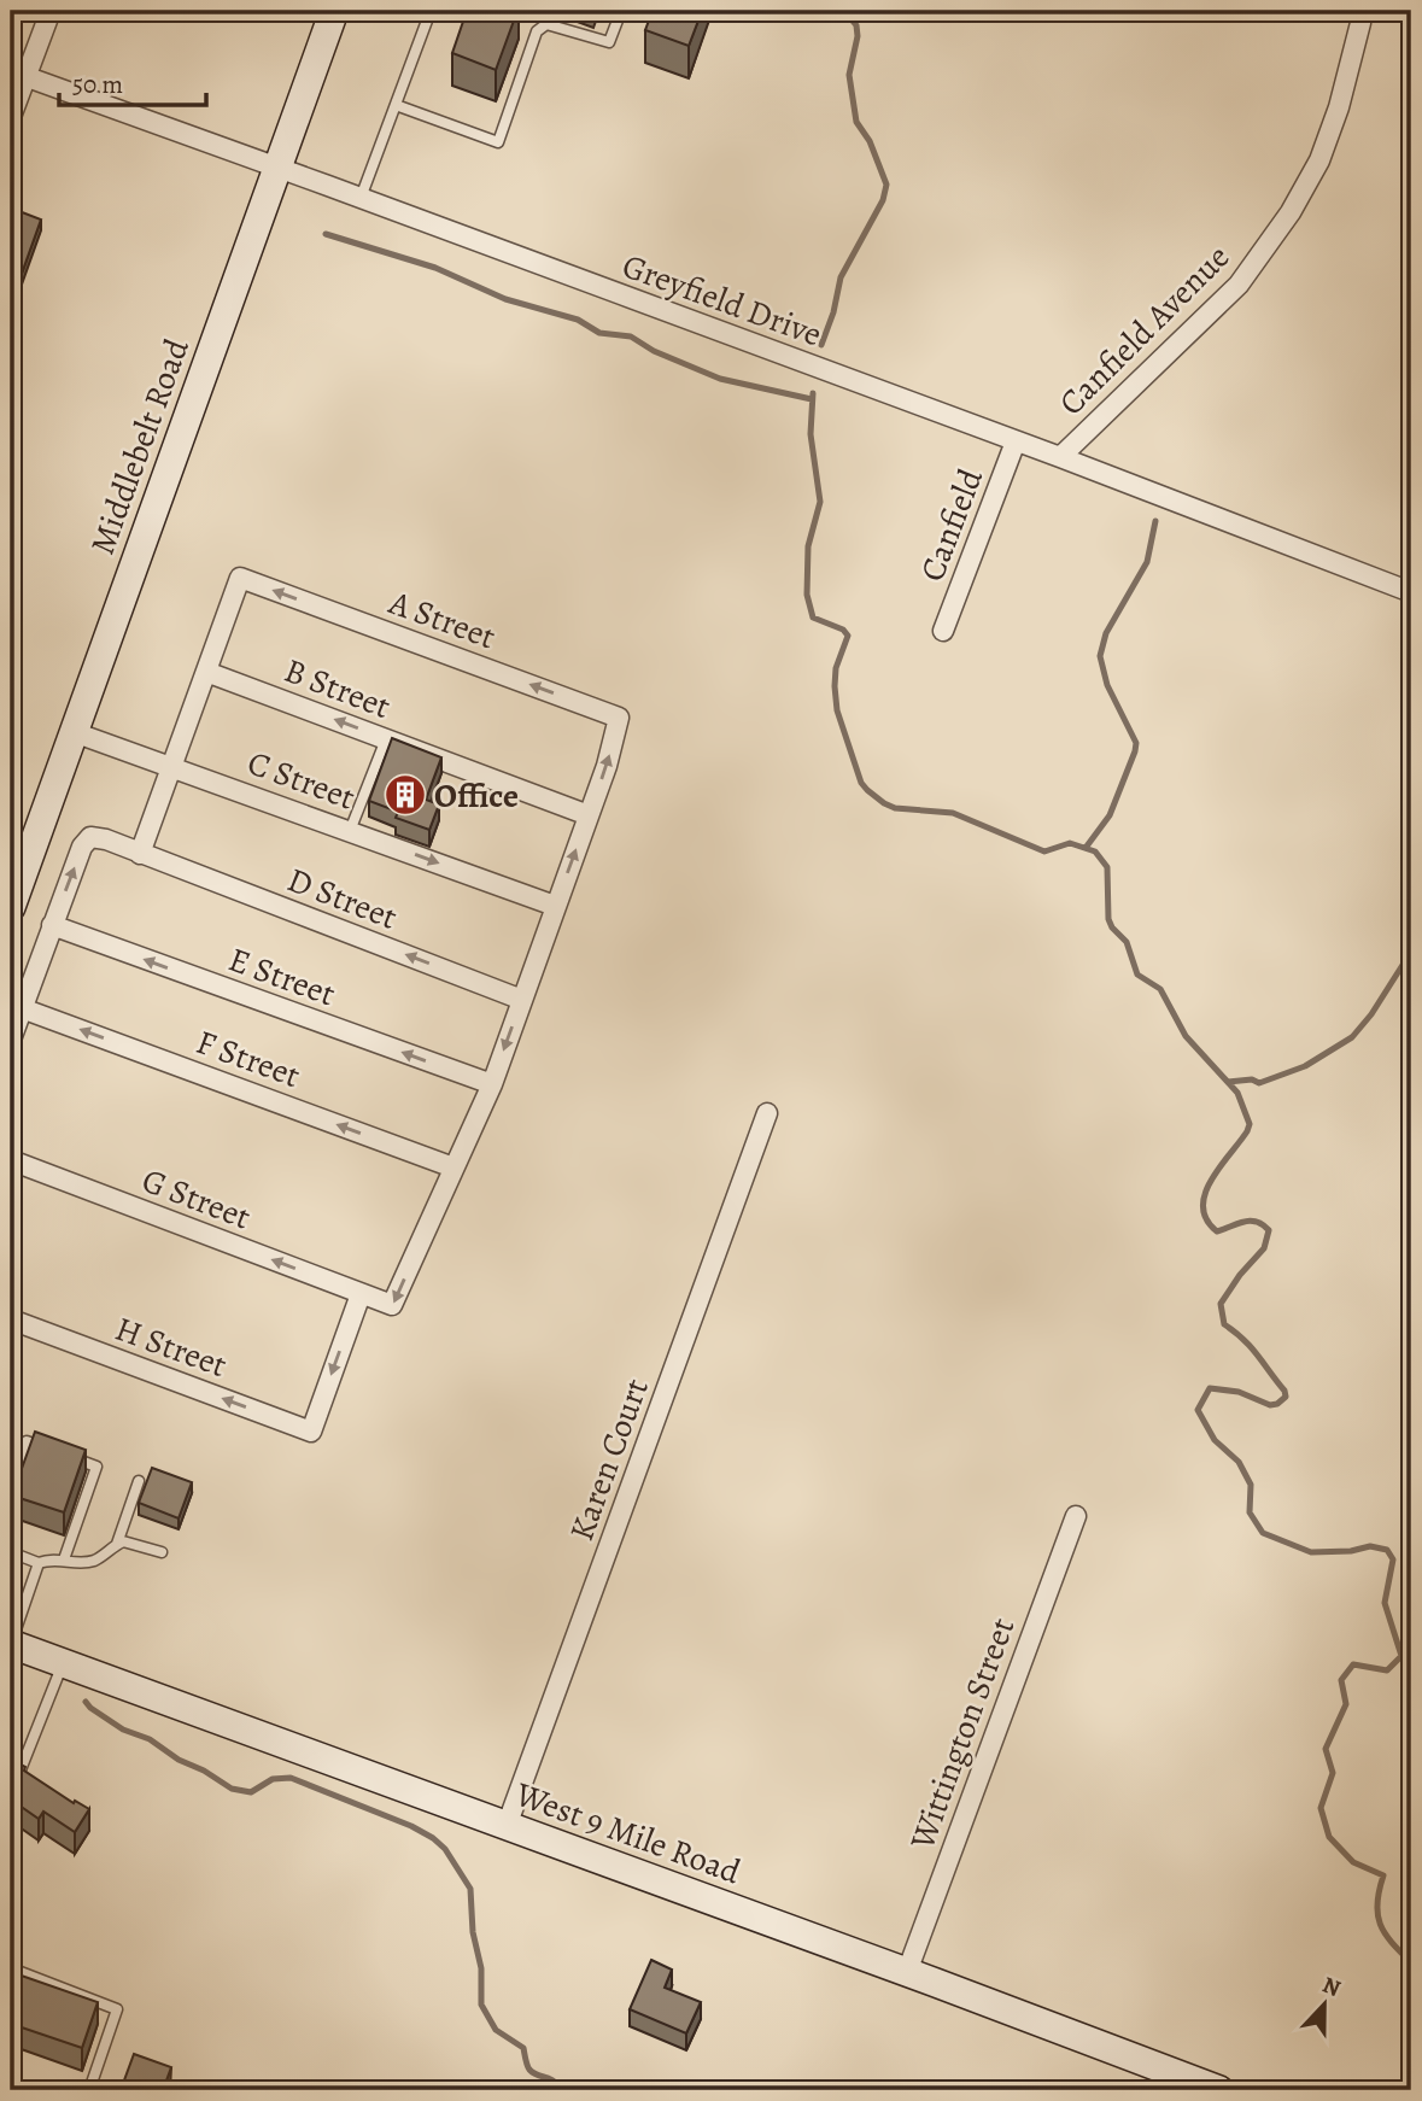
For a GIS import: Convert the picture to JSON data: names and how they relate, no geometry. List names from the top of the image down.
{
  "streets": {
    "street": [
      "Greyfield Drive",
      "Canfield Avenue",
      "Middlebelt Road",
      "Canfield",
      "A Street",
      "B Street",
      "C Street",
      "D Street",
      "E Street",
      "F Street",
      "G Street",
      "H Street",
      "Karen Court",
      "Wittington Street",
      "West 9 Mile Road"
    ]
  },
  "crossings": [
    ["Greyfield Drive", "Canfield Avenue"],
    ["Greyfield Drive", "Middlebelt Road"],
    ["Greyfield Drive", "Canfield"],
    ["Middlebelt Road", "C Street"],
    ["A Street", "B Street"],
    ["A Street", "C Street"],
    ["A Street", "D Street"],
    ["D Street", "E Street"],
    ["F Street", "G Street"],
    ["G Street", "H Street"],
    ["Karen Court", "West 9 Mile Road"],
    ["Wittington Street", "West 9 Mile Road"]
  ],
  "one_way": [
    "B Street",
    "C Street",
    "E Street",
    "F Street"
  ],
  "places": {
    "building": ["Office"]
  },
  "scale_bar": "50 m",
  "north": "top"
}
